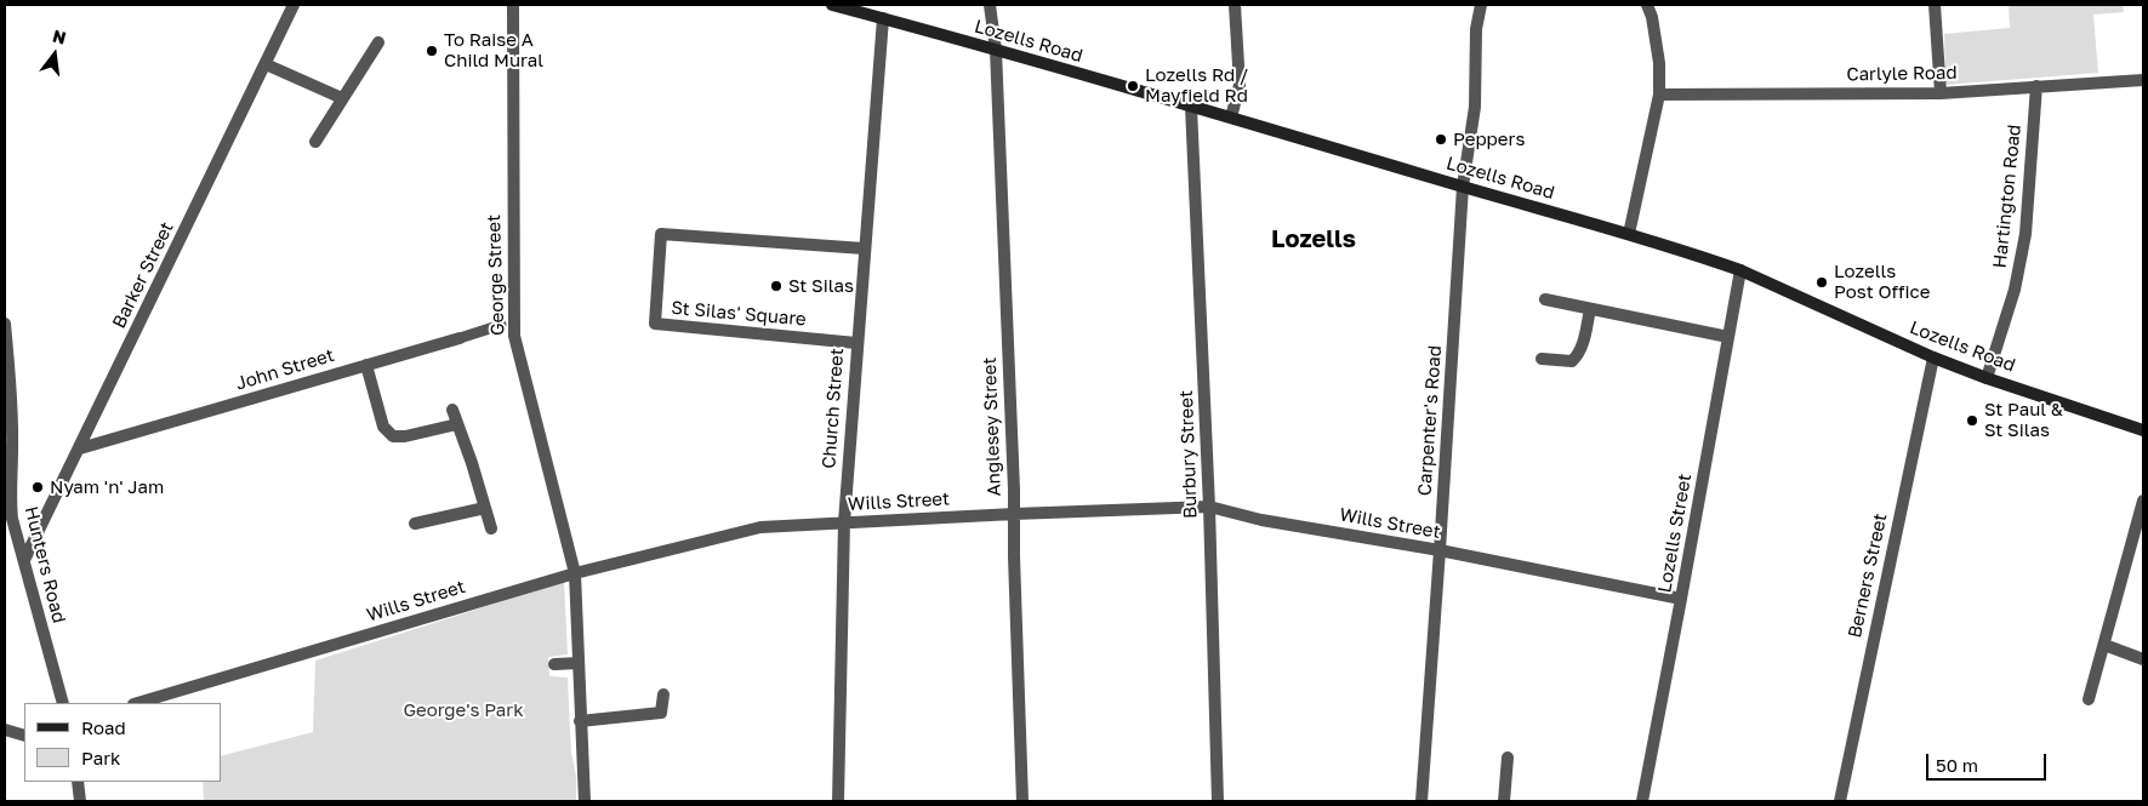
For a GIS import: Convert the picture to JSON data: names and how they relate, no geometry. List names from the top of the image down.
{
  "streets": {
    "main road": ["Lozells Road"],
    "street": [
      "Carlyle Road",
      "Hartington Road",
      "Barker Street",
      "George Street",
      "St Silas' Square",
      "John Street",
      "Church Street",
      "Carpenter's Road",
      "Anglesey Street",
      "Burbury Street",
      "Wills Street",
      "Lozells Street",
      "Hunters Road",
      "Berners Street"
    ]
  },
  "crossings": [
    ["Lozells Road", "Hartington Road"],
    ["Lozells Road", "Church Street"],
    ["Lozells Road", "Carpenter's Road"],
    ["Lozells Road", "Anglesey Street"],
    ["Lozells Road", "Burbury Street"],
    ["Lozells Road", "Lozells Street"],
    ["Lozells Road", "Berners Street"],
    ["Carlyle Road", "Hartington Road"],
    ["Barker Street", "John Street"],
    ["Barker Street", "Hunters Road"],
    ["George Street", "Wills Street"],
    ["St Silas' Square", "Church Street"],
    ["Church Street", "Wills Street"],
    ["Carpenter's Road", "Wills Street"],
    ["Anglesey Street", "Wills Street"],
    ["Burbury Street", "Wills Street"],
    ["Wills Street", "Lozells Street"]
  ],
  "districts": ["Lozells"],
  "parks": ["George's Park"],
  "places": [
    "To Raise A Child Mural",
    "Lozells Rd / Mayfield Rd",
    "Peppers",
    "Lozells Post Office",
    "St Silas",
    "St Paul & St Silas",
    "Nyam 'n' Jam"
  ],
  "legend": ["Road", "Park"],
  "scale_bar": "50 m",
  "north": "top"
}
